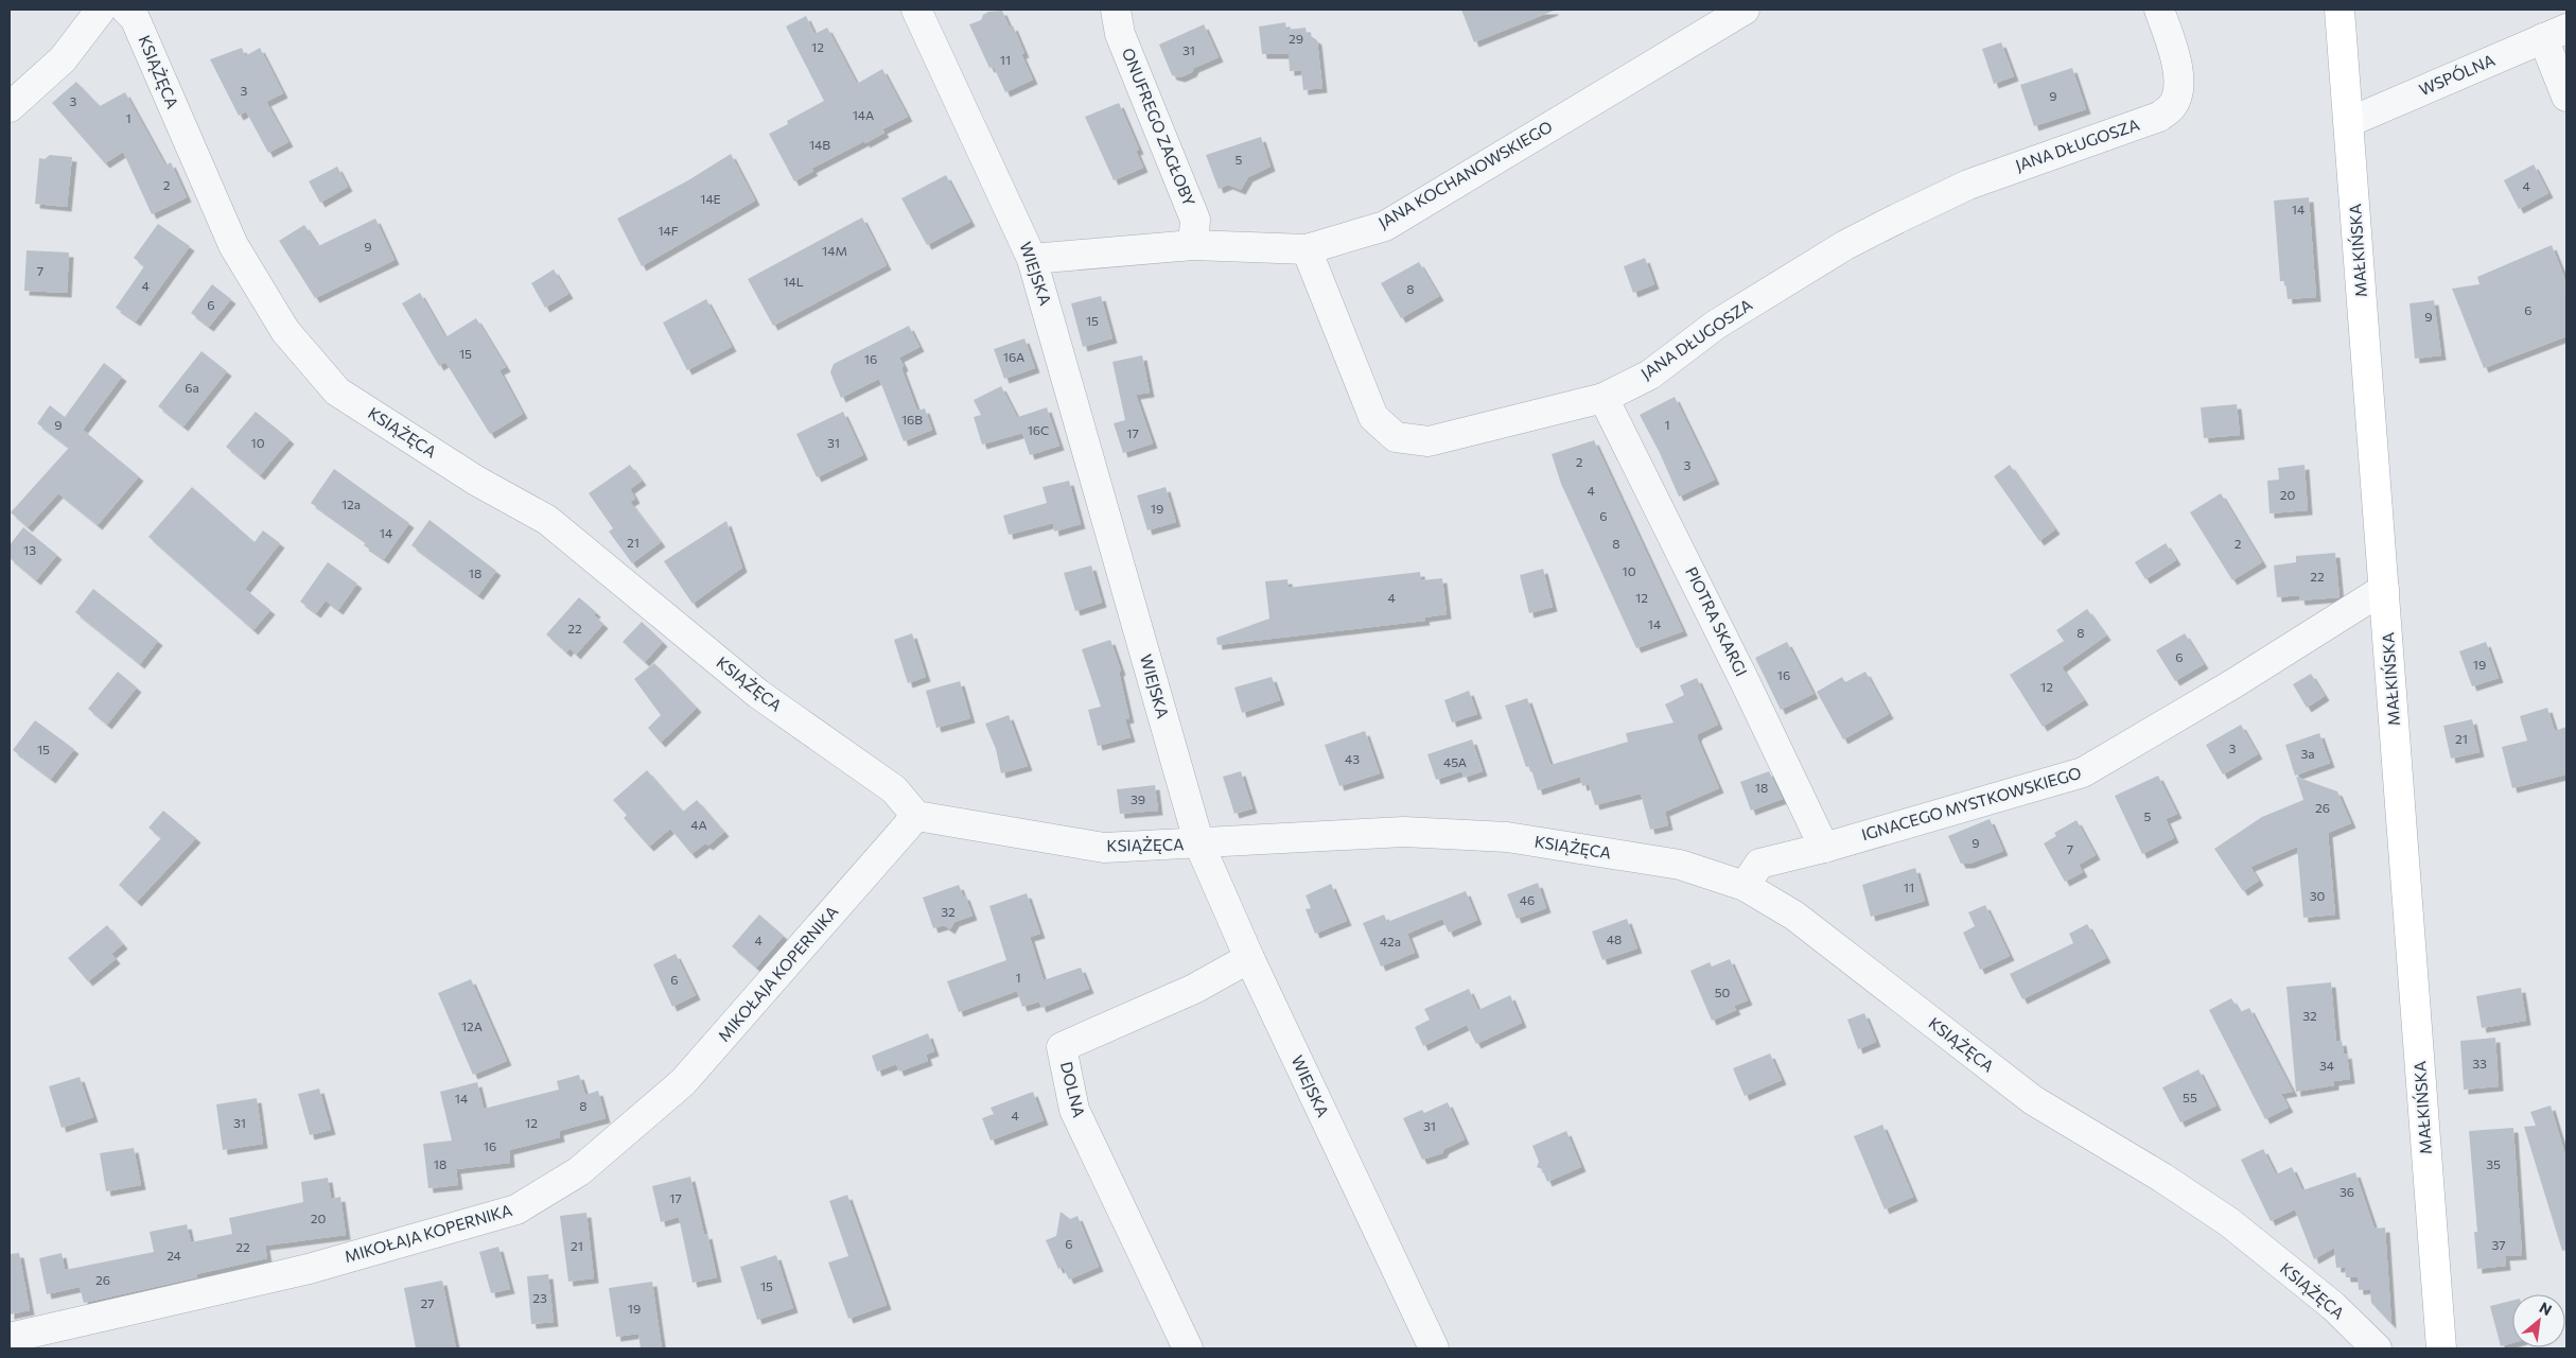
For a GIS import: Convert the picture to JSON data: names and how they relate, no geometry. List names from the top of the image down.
{
  "streets": {
    "main road": ["MAŁKIŃSKA"],
    "street": [
      "KSIĄŻĘCA",
      "WSPÓLNA",
      "ONUFREGO ZAGŁOBY",
      "JANA DŁUGOSZA",
      "JANA KOCHANOWSKIEGO",
      "WIEJSKA",
      "PIOTRA SKARGI",
      "IGNACEGO MYSTKOWSKIEGO",
      "MIKOŁAJA KOPERNIKA",
      "DOLNA"
    ]
  },
  "crossings": [
    ["KSIĄŻĘCA", "WIEJSKA"],
    ["KSIĄŻĘCA", "IGNACEGO MYSTKOWSKIEGO"],
    ["KSIĄŻĘCA", "MIKOŁAJA KOPERNIKA"],
    ["WSPÓLNA", "MAŁKIŃSKA"],
    ["ONUFREGO ZAGŁOBY", "JANA KOCHANOWSKIEGO"],
    ["JANA DŁUGOSZA", "JANA KOCHANOWSKIEGO"],
    ["JANA DŁUGOSZA", "PIOTRA SKARGI"],
    ["JANA KOCHANOWSKIEGO", "WIEJSKA"],
    ["MAŁKIŃSKA", "IGNACEGO MYSTKOWSKIEGO"],
    ["WIEJSKA", "DOLNA"],
    ["PIOTRA SKARGI", "IGNACEGO MYSTKOWSKIEGO"]
  ],
  "house_numbers": [
    "29",
    "12",
    "31",
    "11",
    "3",
    "9",
    "3",
    "14A",
    "1",
    "14B",
    "5",
    "2",
    "4",
    "14E",
    "14",
    "14F",
    "9",
    "14M",
    "7",
    "14L",
    "4",
    "8",
    "6",
    "6",
    "9",
    "15",
    "15",
    "16A",
    "16",
    "6a",
    "16B",
    "9",
    "1",
    "16C",
    "17",
    "10",
    "31",
    "2",
    "3",
    "4",
    "20",
    "12a",
    "19",
    "6",
    "14",
    "21",
    "8",
    "2",
    "13",
    "10",
    "18",
    "22",
    "4",
    "12",
    "14",
    "22",
    "8",
    "6",
    "19",
    "16",
    "12",
    "21",
    "3",
    "15",
    "3a",
    "43",
    "45A",
    "18",
    "39",
    "26",
    "5",
    "4A",
    "9",
    "7",
    "11",
    "30",
    "46",
    "32",
    "48",
    "4",
    "42a",
    "1",
    "6",
    "50",
    "32",
    "12A",
    "33",
    "34",
    "55",
    "14",
    "8",
    "4",
    "31",
    "12",
    "31",
    "16",
    "18",
    "35",
    "36",
    "17",
    "20",
    "6",
    "37",
    "21",
    "22",
    "24",
    "26",
    "15",
    "23",
    "27",
    "19"
  ],
  "north": "top right"
}
